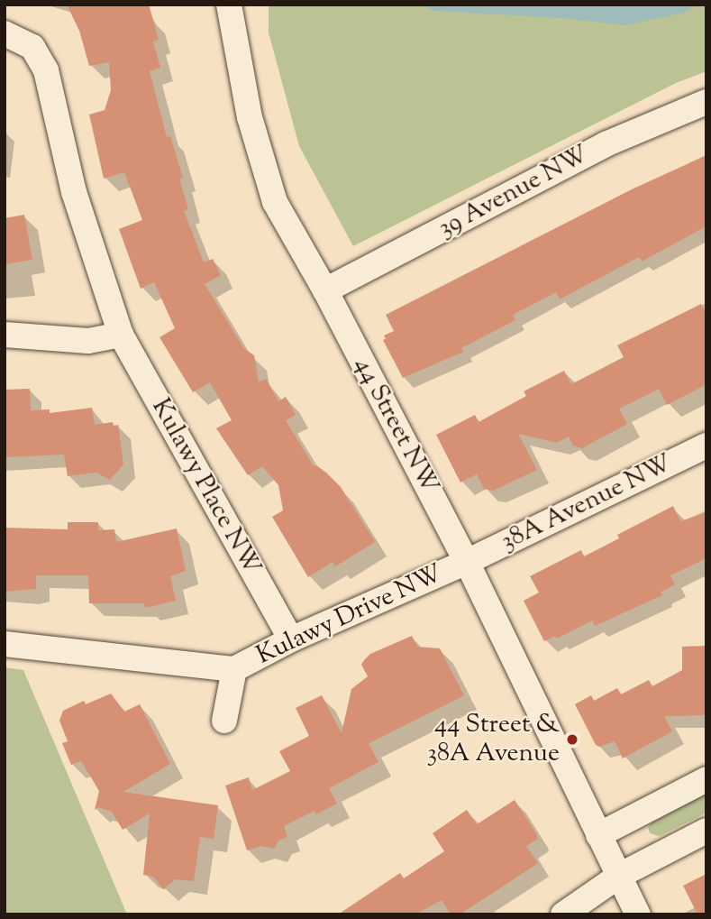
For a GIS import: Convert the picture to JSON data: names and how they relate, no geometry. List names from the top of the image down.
{
  "streets": {
    "street": [
      "39 Avenue NW",
      "44 Street NW",
      "Kulawy Place NW",
      "38A Avenue NW",
      "Kulawy Drive NW"
    ]
  },
  "crossings": [
    ["39 Avenue NW", "44 Street NW"],
    ["44 Street NW", "38A Avenue NW"],
    ["44 Street NW", "Kulawy Drive NW"],
    ["Kulawy Place NW", "Kulawy Drive NW"],
    ["38A Avenue NW", "Kulawy Drive NW"]
  ],
  "places": ["44 Street & 38A Avenue"]
}
